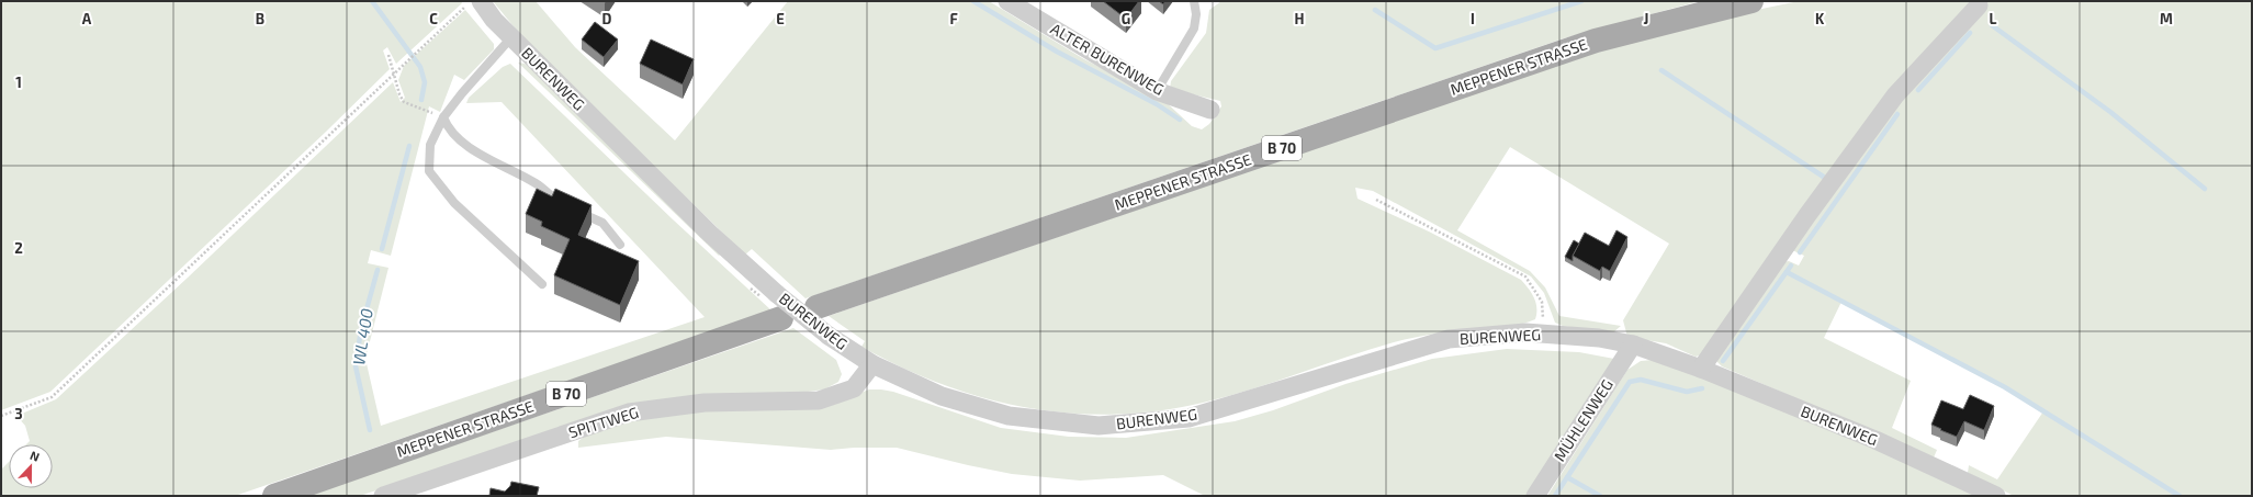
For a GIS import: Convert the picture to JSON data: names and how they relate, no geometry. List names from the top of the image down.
{
  "streets": {
    "main road": ["MEPPENER STRASSE", "B 70"],
    "street": [
      "ALTER BURENWEG",
      "BURENWEG",
      "MÜHLENWEG",
      "SPITTWEG"
    ]
  },
  "crossings": [
    ["BURENWEG", "MÜHLENWEG"],
    ["BURENWEG", "SPITTWEG"]
  ],
  "water": ["WL 400"],
  "north": "top",
  "grid": {
    "columns": [
      "A",
      "B",
      "C",
      "D",
      "E",
      "F",
      "G",
      "H",
      "I",
      "J",
      "K",
      "L",
      "M"
    ],
    "rows": ["1", "2", "3"]
  }
}
